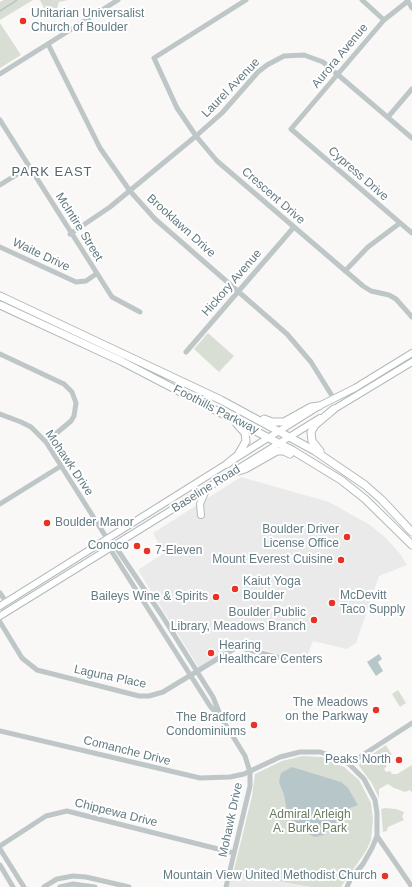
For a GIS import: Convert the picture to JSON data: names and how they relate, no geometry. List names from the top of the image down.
{
  "streets": {
    "highway": ["Foothills Parkway"],
    "main road": ["Baseline Road"],
    "street": [
      "Aurora Avenue",
      "Laurel Avenue",
      "Cypress Drive",
      "Crescent Drive",
      "Brooklawn Drive",
      "McIntire Street",
      "Waite Drive",
      "Hickory Avenue",
      "Mohawk Drive",
      "Laguna Place",
      "Comanche Drive",
      "Chippewa Drive"
    ]
  },
  "crossings": [
    ["Aurora Avenue", "Laurel Avenue"],
    ["Aurora Avenue", "Cypress Drive"],
    ["Laurel Avenue", "Crescent Drive"],
    ["Laurel Avenue", "Brooklawn Drive"],
    ["Laurel Avenue", "McIntire Street"],
    ["Crescent Drive", "Hickory Avenue"],
    ["Brooklawn Drive", "Hickory Avenue"],
    ["Brooklawn Drive", "Baseline Road"],
    ["McIntire Street", "Waite Drive"],
    ["Foothills Parkway", "Baseline Road"],
    ["Mohawk Drive", "Baseline Road"],
    ["Mohawk Drive", "Laguna Place"],
    ["Mohawk Drive", "Comanche Drive"],
    ["Mohawk Drive", "Chippewa Drive"]
  ],
  "districts": ["PARK EAST"],
  "parks": ["Admiral Arleigh A. Burke Park"],
  "places": [
    "Unitarian Universalist Church of Boulder",
    "Boulder Manor",
    "Boulder Driver License Office",
    "Conoco",
    "7-Eleven",
    "Mount Everest Cuisine",
    "Kaiut Yoga Boulder",
    "Baileys Wine & Spirits",
    "McDevitt Taco Supply",
    "Boulder Public Library, Meadows Branch",
    "Hearing Healthcare Centers",
    "The Meadows on the Parkway",
    "The Bradford Condominiums",
    "Peaks North",
    "Mountain View United Methodist Church"
  ]
}
